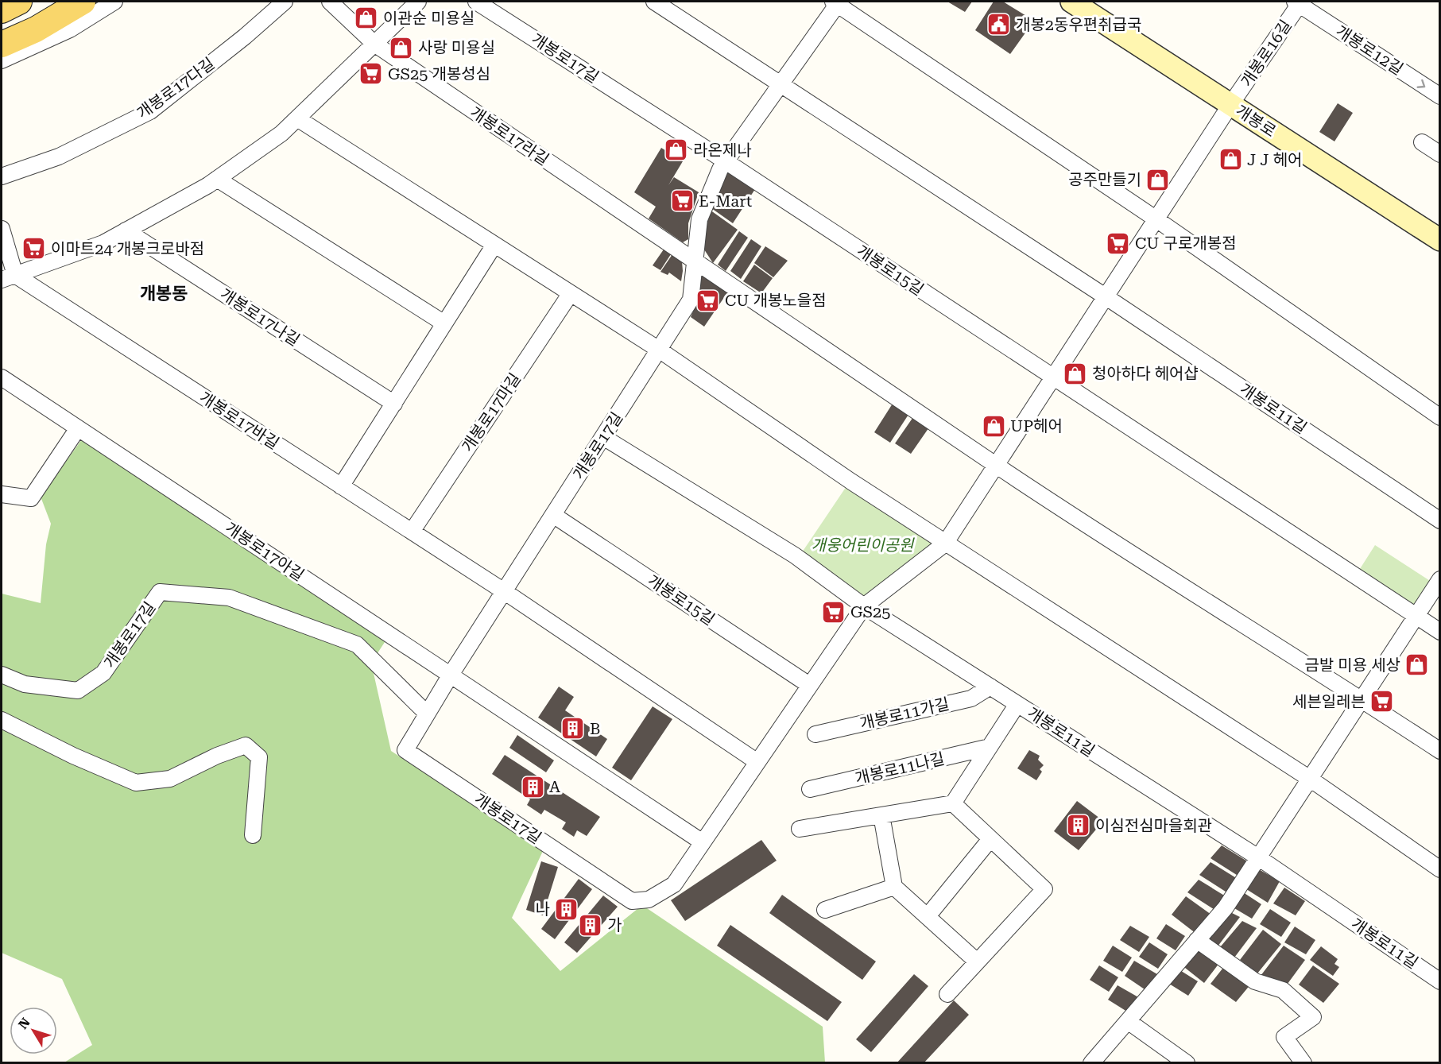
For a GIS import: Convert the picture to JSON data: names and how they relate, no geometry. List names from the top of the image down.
{
  "streets": {
    "main road": ["개봉로"],
    "street": [
      "개봉로12길",
      "개봉로16길",
      "개봉로17길",
      "개봉로17다길",
      "개봉로17라길",
      "개봉로15길",
      "개봉로17나길",
      "개봉로11길",
      "개봉로17마길",
      "개봉로17바길",
      "개봉로17아길",
      "개봉로11가길",
      "개봉로11나길"
    ]
  },
  "crossings": [
    ["개봉로12길", "개봉로16길"],
    ["개봉로16길", "개봉로"],
    ["개봉로17길", "개봉로17라길"],
    ["개봉로17길", "개봉로15길"],
    ["개봉로17길", "개봉로17바길"],
    ["개봉로17길", "개봉로17아길"],
    ["개봉로11길", "개봉로11가길"],
    ["개봉로17마길", "개봉로17바길"]
  ],
  "one_way": ["개봉로12길"],
  "districts": ["개봉동"],
  "parks": ["개웅어린이공원"],
  "places": {
    "shop": [
      "이관순 미용실",
      "사랑 미용실",
      "라온제나",
      "J J 헤어",
      "공주만들기",
      "청아하다 헤어샵",
      "UP헤어",
      "금발 미용 세상"
    ],
    "public building": ["개봉2동우편취급국"],
    "supermarket": [
      "GS25 개봉성심",
      "E-Mart",
      "CU 구로개봉점",
      "이마트24 개봉크로바점",
      "CU 개봉노을점",
      "GS25",
      "세븐일레븐"
    ],
    "building": [
      "B",
      "A",
      "이심전심마을회관",
      "나",
      "가"
    ]
  },
  "north": "top left"
}
